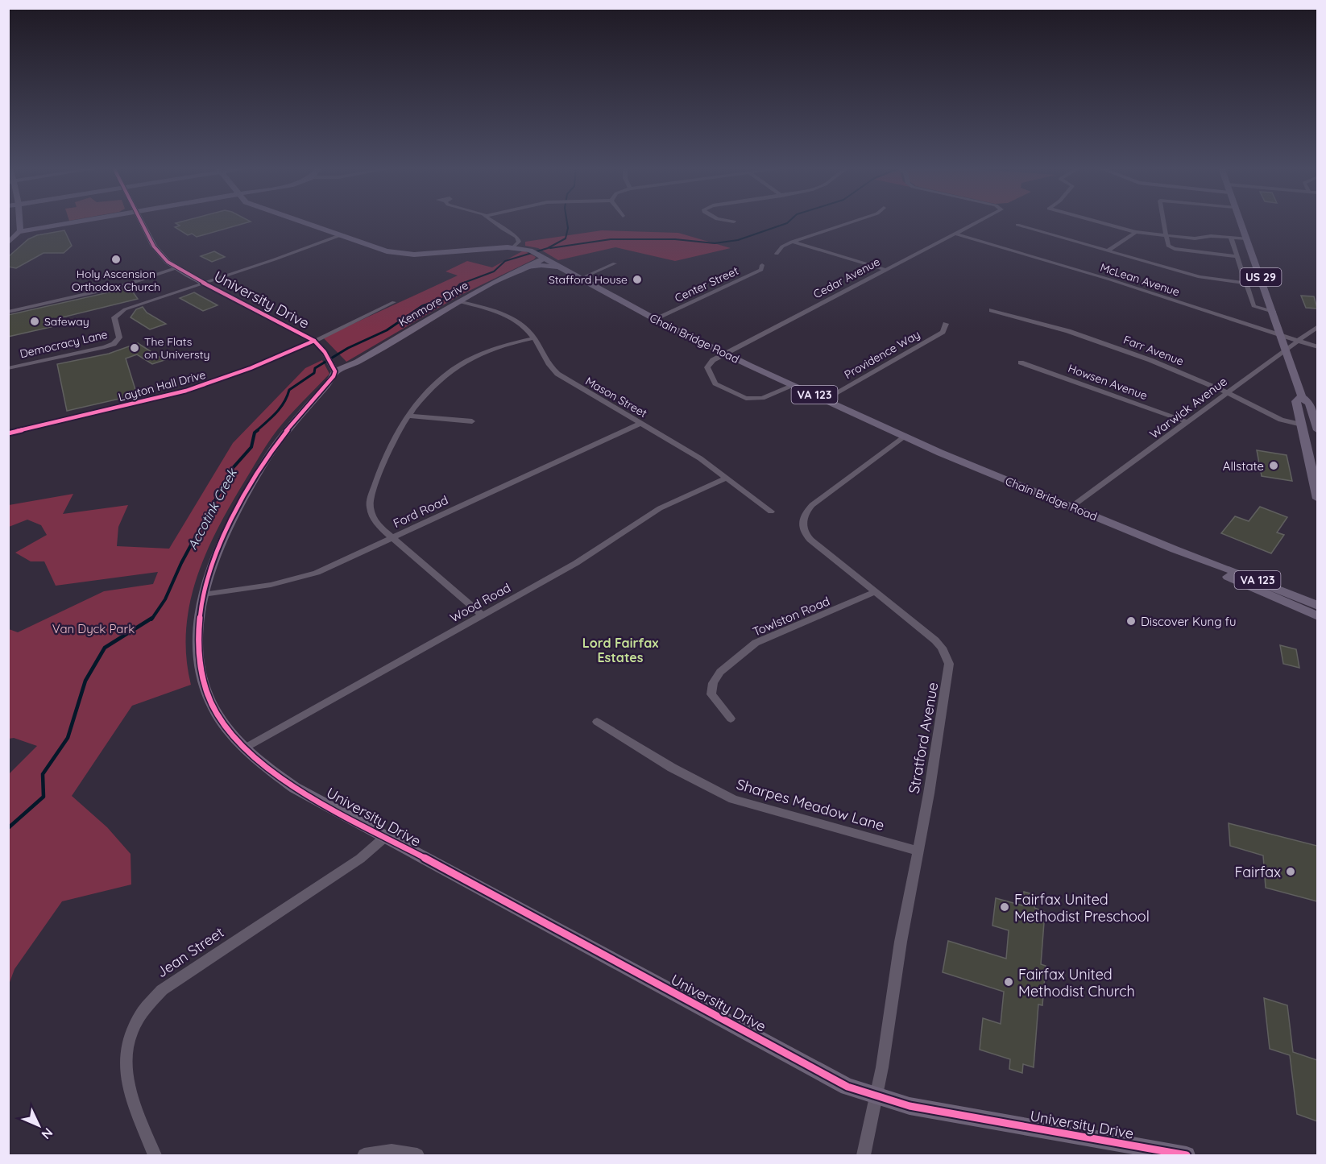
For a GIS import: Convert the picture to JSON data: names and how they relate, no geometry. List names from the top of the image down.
{
  "streets": {
    "main road": ["US 29", "Chain Bridge Road", "VA 123"],
    "street": [
      "Cedar Avenue",
      "McLean Avenue",
      "Center Street",
      "University Drive",
      "Kenmore Drive",
      "Democracy Lane",
      "Farr Avenue",
      "Providence Way",
      "Howsen Avenue",
      "Layton Hall Drive",
      "Mason Street",
      "Warwick Avenue",
      "Ford Road",
      "Wood Road",
      "Towlston Road",
      "Stratford Avenue",
      "Sharpes Meadow Lane",
      "Jean Street"
    ]
  },
  "crossings": [
    ["US 29", "McLean Avenue"],
    ["US 29", "Farr Avenue"],
    ["US 29", "Warwick Avenue"],
    ["Cedar Avenue", "McLean Avenue"],
    ["Cedar Avenue", "Chain Bridge Road"],
    ["McLean Avenue", "Warwick Avenue"],
    ["Center Street", "Chain Bridge Road"],
    ["University Drive", "Kenmore Drive"],
    ["University Drive", "Democracy Lane"],
    ["University Drive", "Layton Hall Drive"],
    ["University Drive", "Ford Road"],
    ["University Drive", "Wood Road"],
    ["University Drive", "Stratford Avenue"],
    ["University Drive", "Jean Street"],
    ["Kenmore Drive", "Chain Bridge Road"],
    ["Kenmore Drive", "Mason Street"],
    ["Chain Bridge Road", "Providence Way"],
    ["Chain Bridge Road", "Warwick Avenue"],
    ["Chain Bridge Road", "Stratford Avenue"],
    ["Farr Avenue", "Warwick Avenue"],
    ["Howsen Avenue", "Warwick Avenue"],
    ["Mason Street", "Ford Road"],
    ["Mason Street", "Wood Road"],
    ["Towlston Road", "Stratford Avenue"],
    ["Stratford Avenue", "Sharpes Meadow Lane"]
  ],
  "districts": ["Lord Fairfax Estates"],
  "water": ["Accotink Creek"],
  "parks": ["Van Dyck Park"],
  "places": [
    "Holy Ascension Orthodox Church",
    "Stafford House",
    "Safeway",
    "The Flats on Universty",
    "Allstate",
    "Discover Kung fu",
    "Fairfax",
    "Fairfax United Methodist Preschool",
    "Fairfax United Methodist Church"
  ],
  "north": "bottom right"
}
